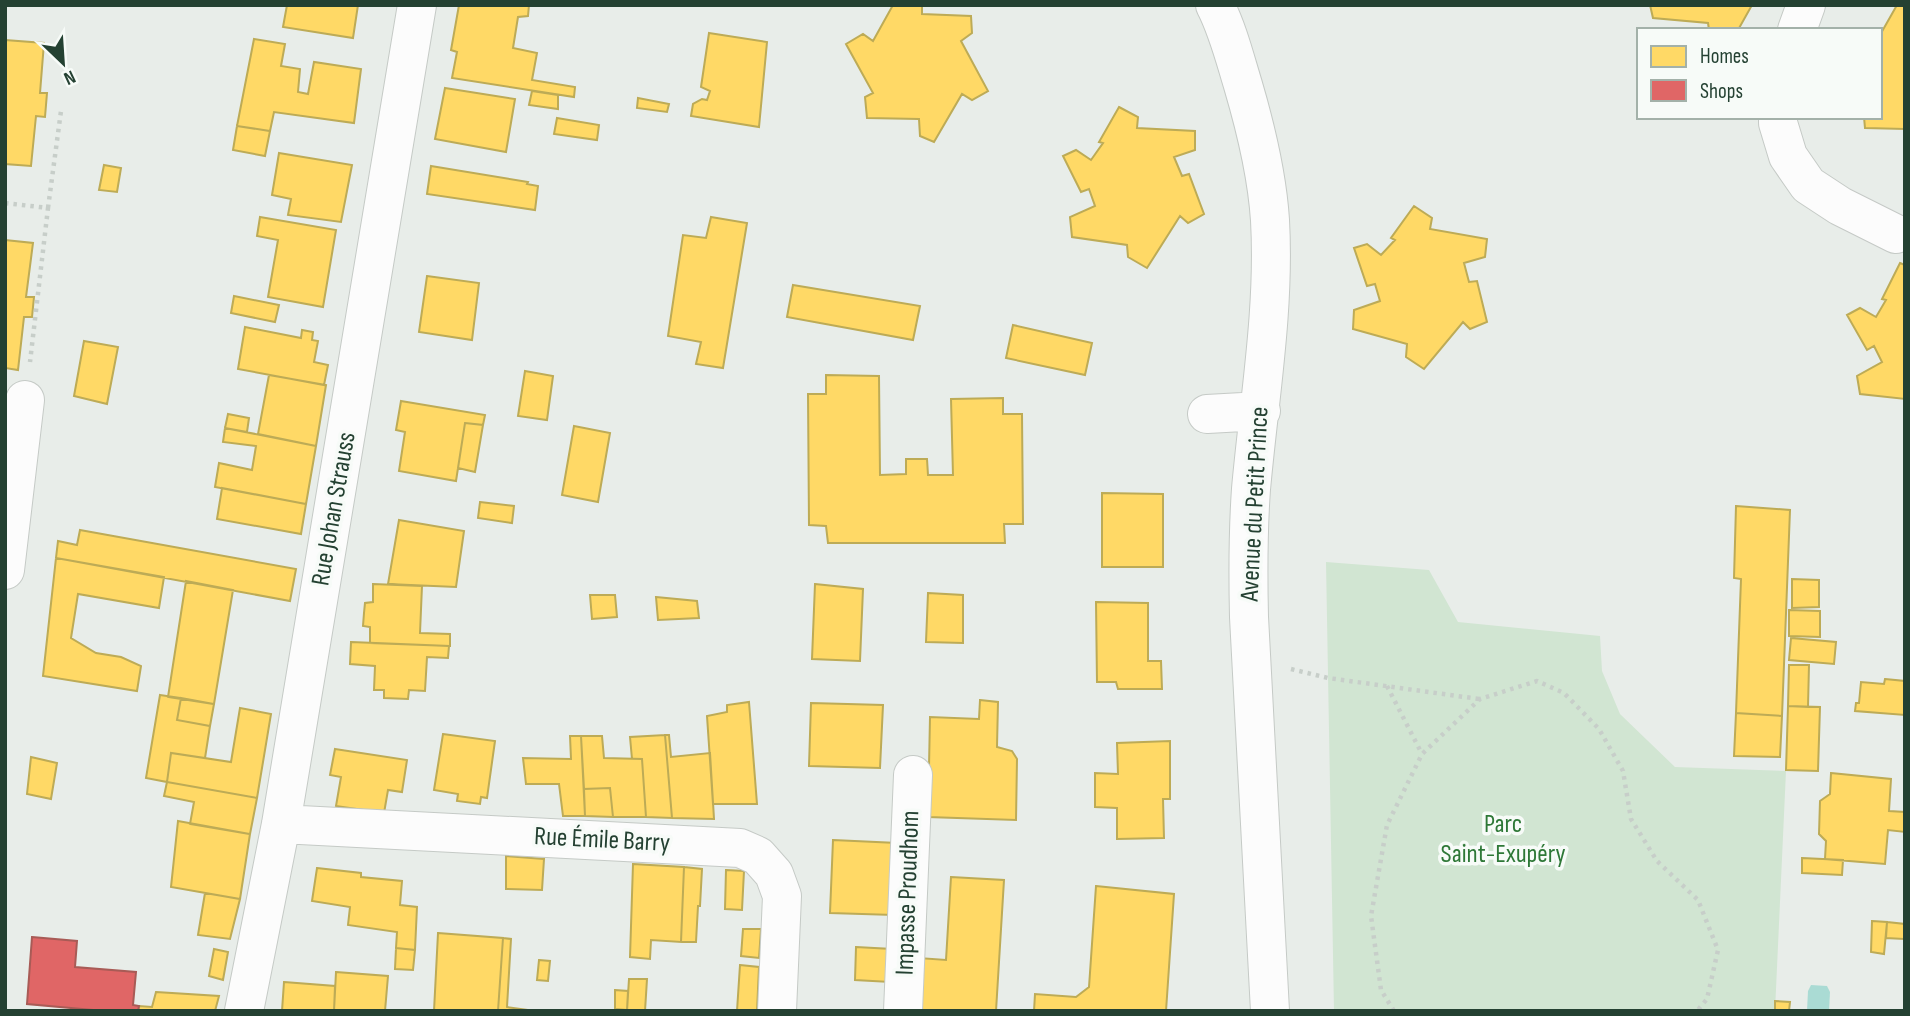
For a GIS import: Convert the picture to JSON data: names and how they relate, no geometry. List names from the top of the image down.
{
  "streets": {
    "street": [
      "Avenue du Petit Prince",
      "Rue Johan Strauss",
      "Rue Émile Barry",
      "Impasse Proudhom"
    ]
  },
  "crossings": [
    ["Rue Johan Strauss", "Rue Émile Barry"]
  ],
  "parks": ["Parc Saint-Exupéry"],
  "legend": ["Homes", "Shops"],
  "north": "bottom right"
}
